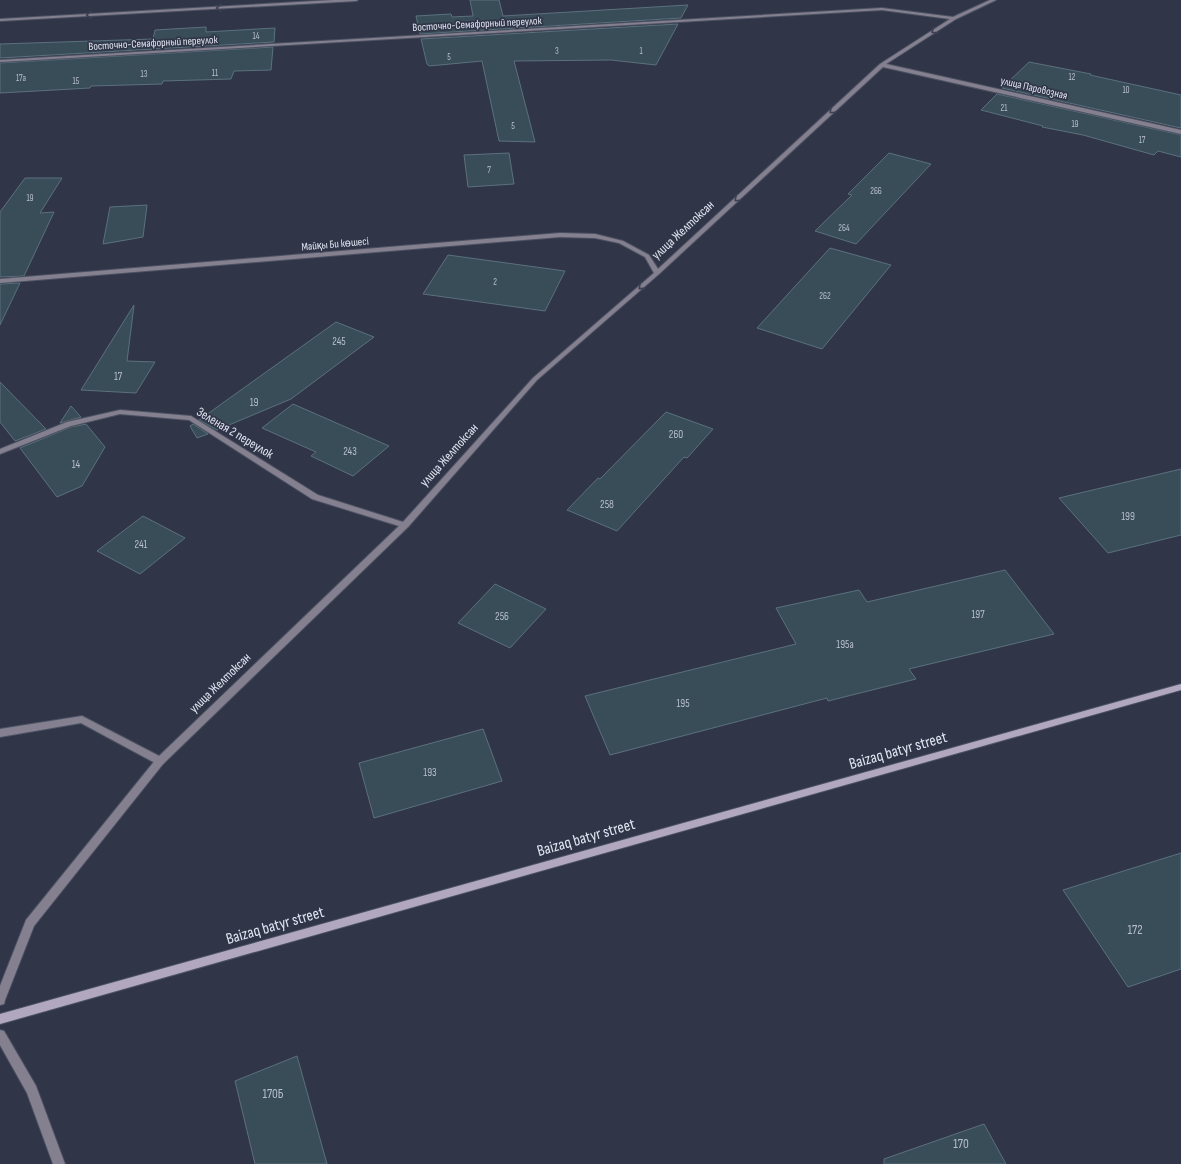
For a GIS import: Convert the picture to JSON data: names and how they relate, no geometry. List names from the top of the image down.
{
  "streets": {
    "main road": ["Baizaq batyr street"],
    "street": [
      "Восточно-Семафорный переулок",
      "улица Паровозная",
      "улица Желтоксан",
      "Майқы Би көшесі",
      "Зеленая 2 переулок"
    ]
  },
  "crossings": [
    ["Восточно-Семафорный переулок", "улица Желтоксан"],
    ["улица Паровозная", "улица Желтоксан"],
    ["улица Желтоксан", "Майқы Би көшесі"],
    ["улица Желтоксан", "Зеленая 2 переулок"]
  ],
  "one_way": ["улица Желтоксан"],
  "house_numbers": [
    "14",
    "3",
    "1",
    "5",
    "11",
    "13",
    "12",
    "17а",
    "15",
    "10",
    "21",
    "19",
    "5",
    "17",
    "7",
    "266",
    "19",
    "264",
    "2",
    "262",
    "245",
    "17",
    "19",
    "260",
    "243",
    "14",
    "258",
    "199",
    "241",
    "197",
    "256",
    "195а",
    "195",
    "193",
    "172",
    "170Б",
    "170"
  ]
}
